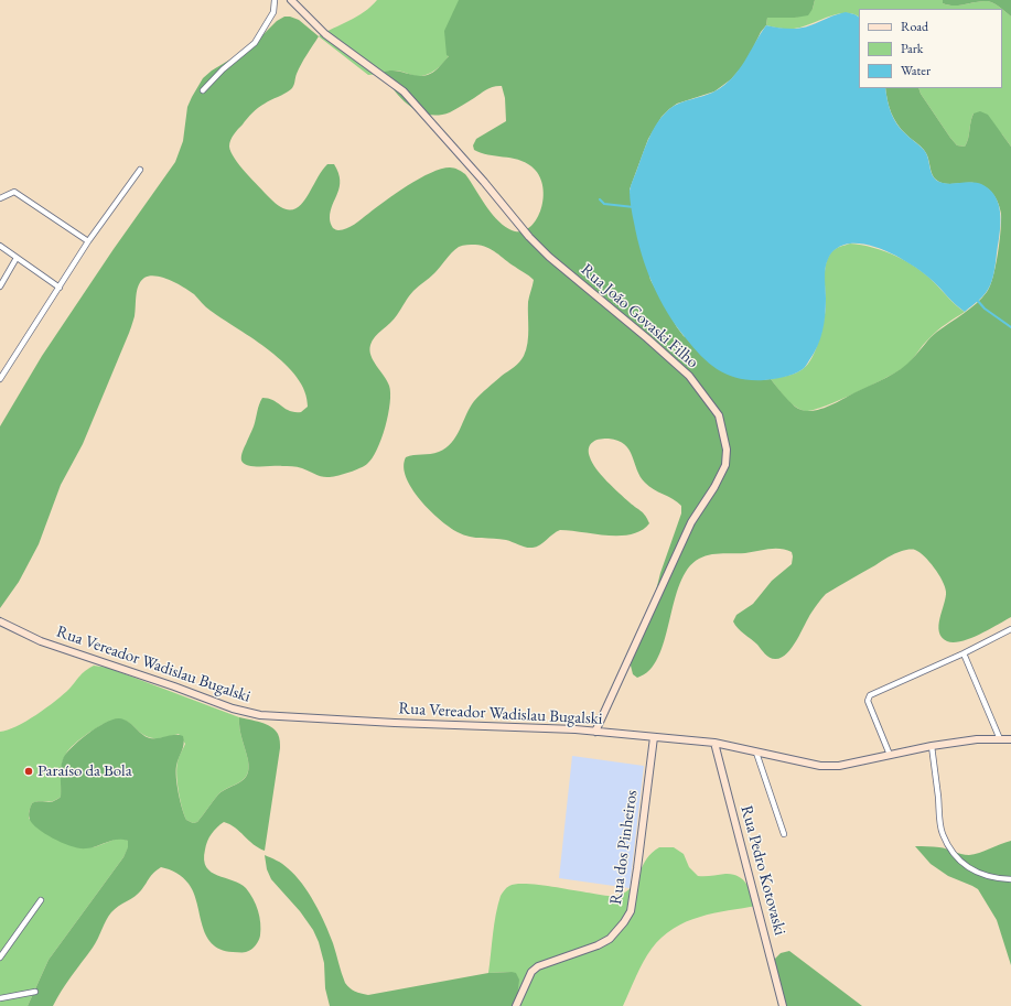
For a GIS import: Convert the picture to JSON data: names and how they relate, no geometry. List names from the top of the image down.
{
  "streets": {
    "street": [
      "Rua João Govaski Filho",
      "Rua Vereador Wadislau Bugalski",
      "Rua dos Pinheiros",
      "Rua Pedro Kotovaski"
    ]
  },
  "crossings": [
    ["Rua João Govaski Filho", "Rua Vereador Wadislau Bugalski"],
    ["Rua Vereador Wadislau Bugalski", "Rua dos Pinheiros"],
    ["Rua Vereador Wadislau Bugalski", "Rua Pedro Kotovaski"]
  ],
  "places": ["Paraíso da Bola"],
  "legend": ["Road", "Park", "Water"]
}
